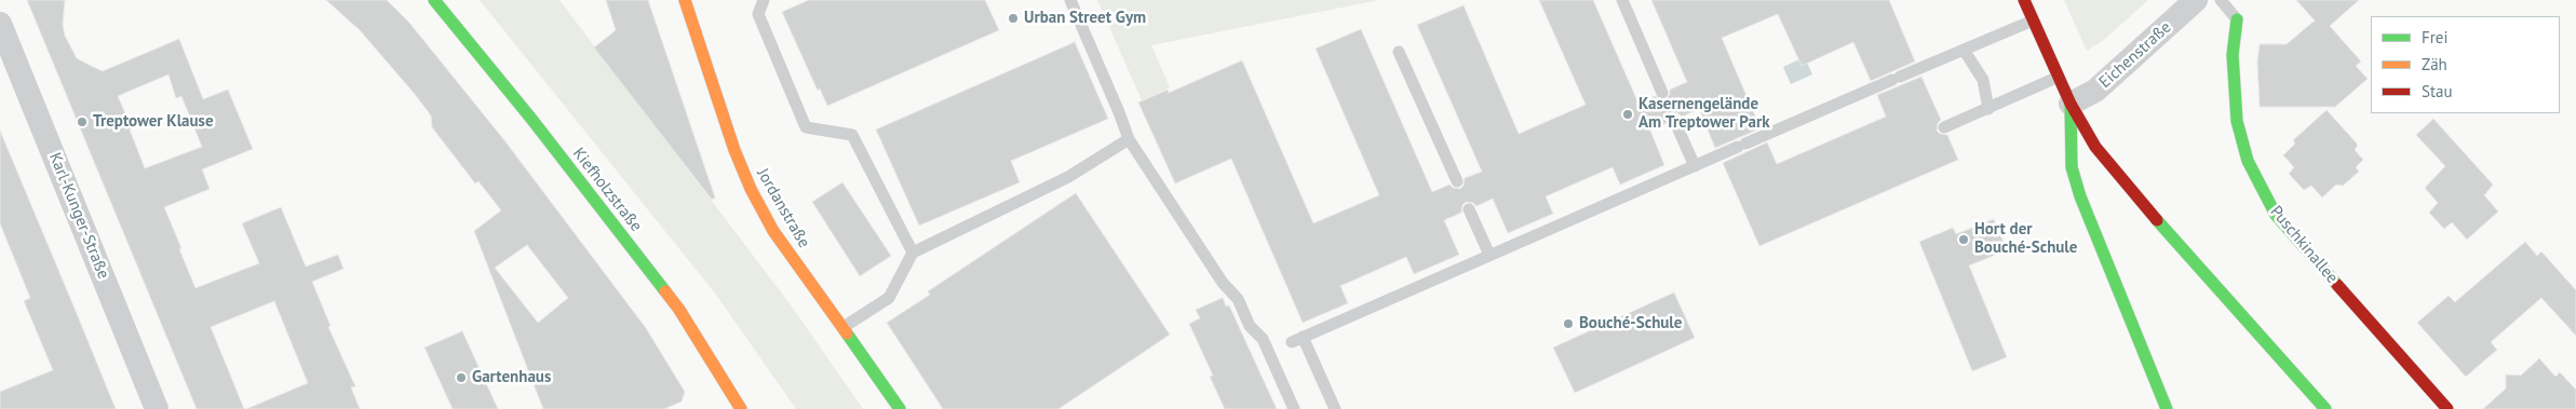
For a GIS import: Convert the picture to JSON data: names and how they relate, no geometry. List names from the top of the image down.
{
  "streets": {
    "street": [
      "Eichenstraße",
      "Kiefholzstraße",
      "Jordanstraße",
      "Karl-Kunger-Straße",
      "Puschkinallee"
    ]
  },
  "places": [
    "Urban Street Gym",
    "Kasernengelände Am Treptower Park",
    "Treptower Klause",
    "Hort der Bouché-Schule",
    "Bouché-Schule",
    "Gartenhaus"
  ],
  "legend": ["Frei", "Zäh", "Stau"]
}
